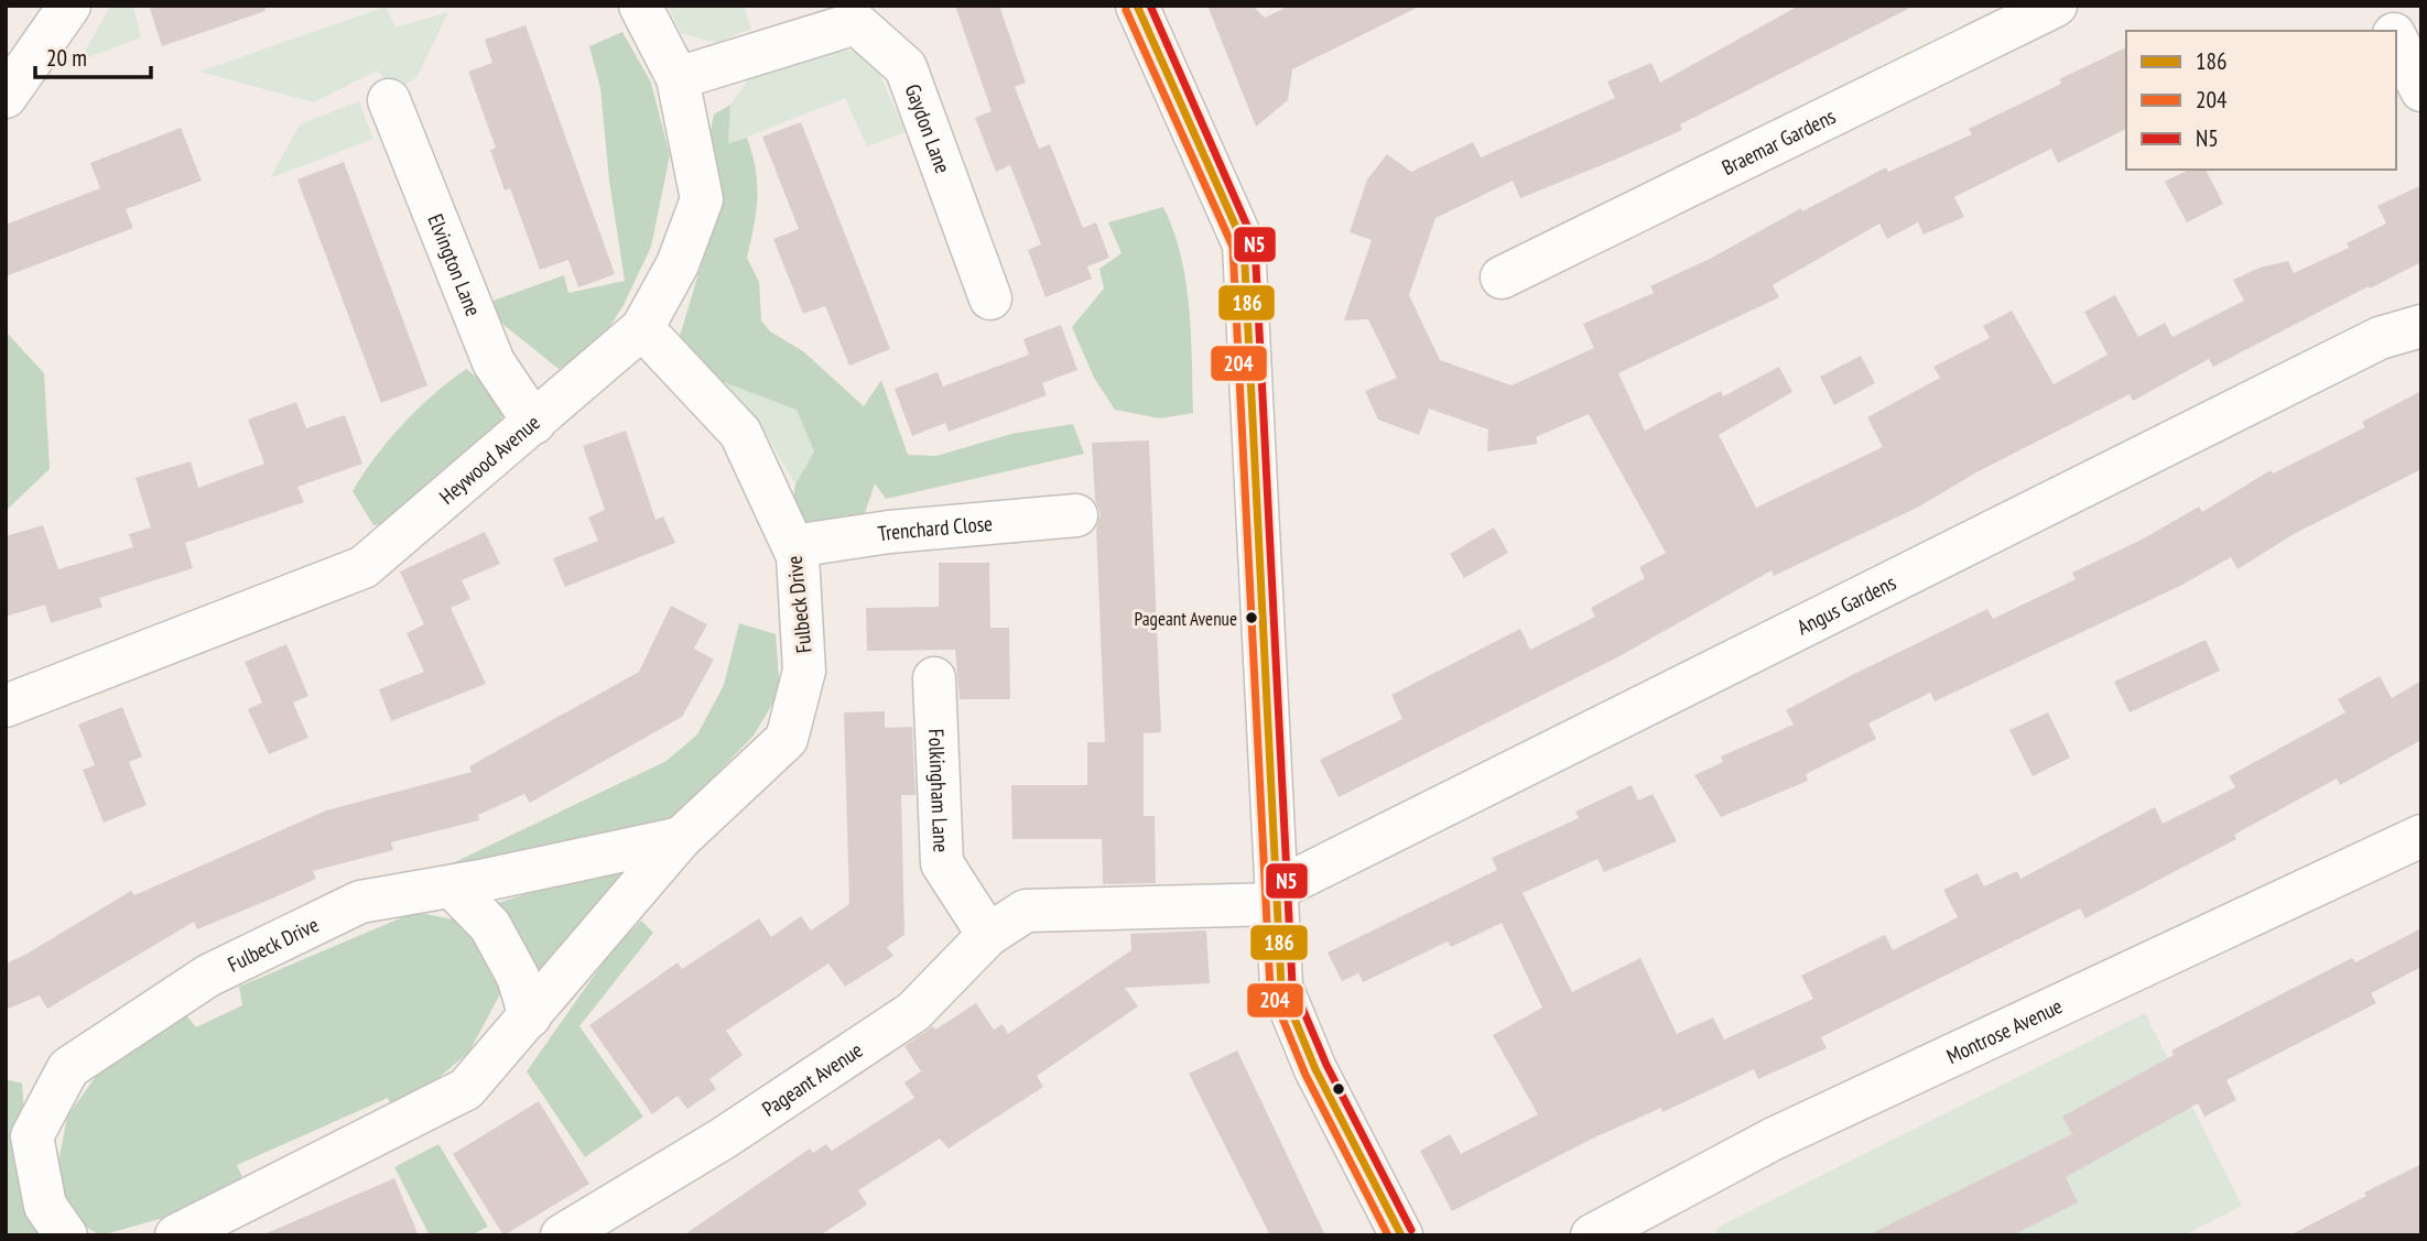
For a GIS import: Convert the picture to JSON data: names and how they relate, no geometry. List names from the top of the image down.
{
  "streets": {
    "street": [
      "Gaydon Lane",
      "Braemar Gardens",
      "Elvington Lane",
      "Heywood Avenue",
      "Trenchard Close",
      "Fulbeck Drive",
      "Angus Gardens",
      "Folkingham Lane",
      "Montrose Avenue",
      "Pageant Avenue"
    ]
  },
  "crossings": [
    ["Gaydon Lane", "Heywood Avenue"],
    ["Elvington Lane", "Heywood Avenue"],
    ["Heywood Avenue", "Fulbeck Drive"],
    ["Trenchard Close", "Fulbeck Drive"],
    ["Angus Gardens", "Pageant Avenue"],
    ["Folkingham Lane", "Pageant Avenue"]
  ],
  "places": ["Pageant Avenue"],
  "lines": ["transit line 186", "transit line N5", "transit line 204"],
  "legend": ["186", "204", "N5"],
  "scale_bar": "20 m"
}
